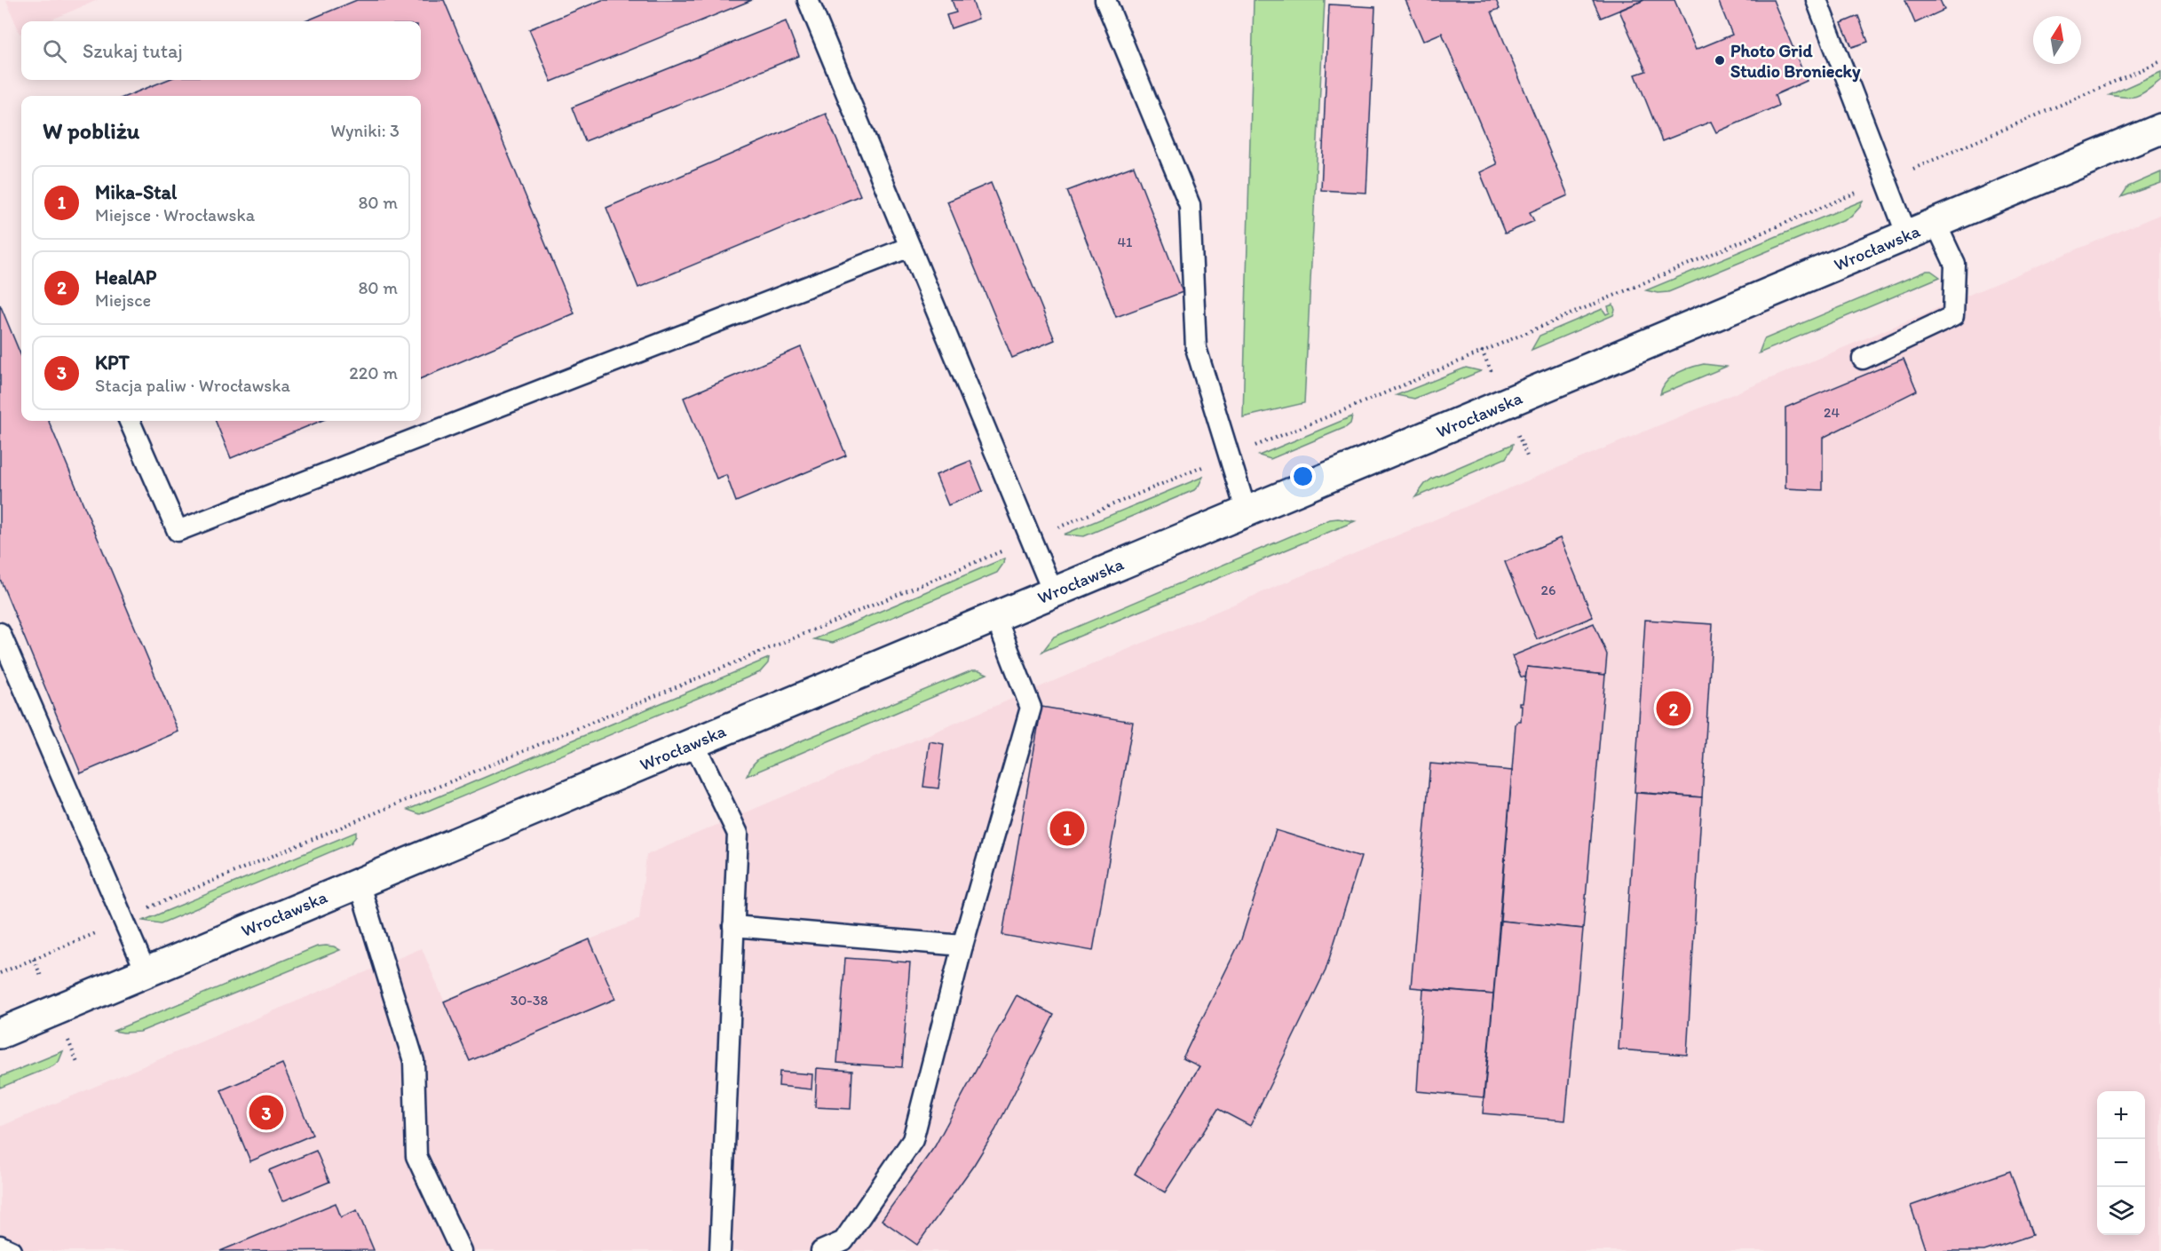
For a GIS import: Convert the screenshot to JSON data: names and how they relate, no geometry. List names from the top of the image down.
{
  "streets": {
    "street": ["Wrocławska"]
  },
  "places": ["Photo Grid Studio Broniecky"],
  "house_numbers": [
    "41",
    "24",
    "26",
    "30-38"
  ],
  "north": "top",
  "page": {
    "search": "Szukaj tutaj",
    "heading": ["W pobliżu", "Wyniki: 3"],
    "list": [
      {
        "mark": "1",
        "name": "Mika-Stal",
        "note": "Miejsce · Wrocławska",
        "value": "80 m"
      },
      {
        "mark": "2",
        "name": "HealAP",
        "note": "Miejsce",
        "value": "80 m"
      },
      {
        "mark": "3",
        "name": "KPT",
        "note": "Stacja paliw · Wrocławska",
        "value": "220 m"
      }
    ],
    "pins": ["2", "1", "3"],
    "map_buttons": ["+", "−"]
  }
}
